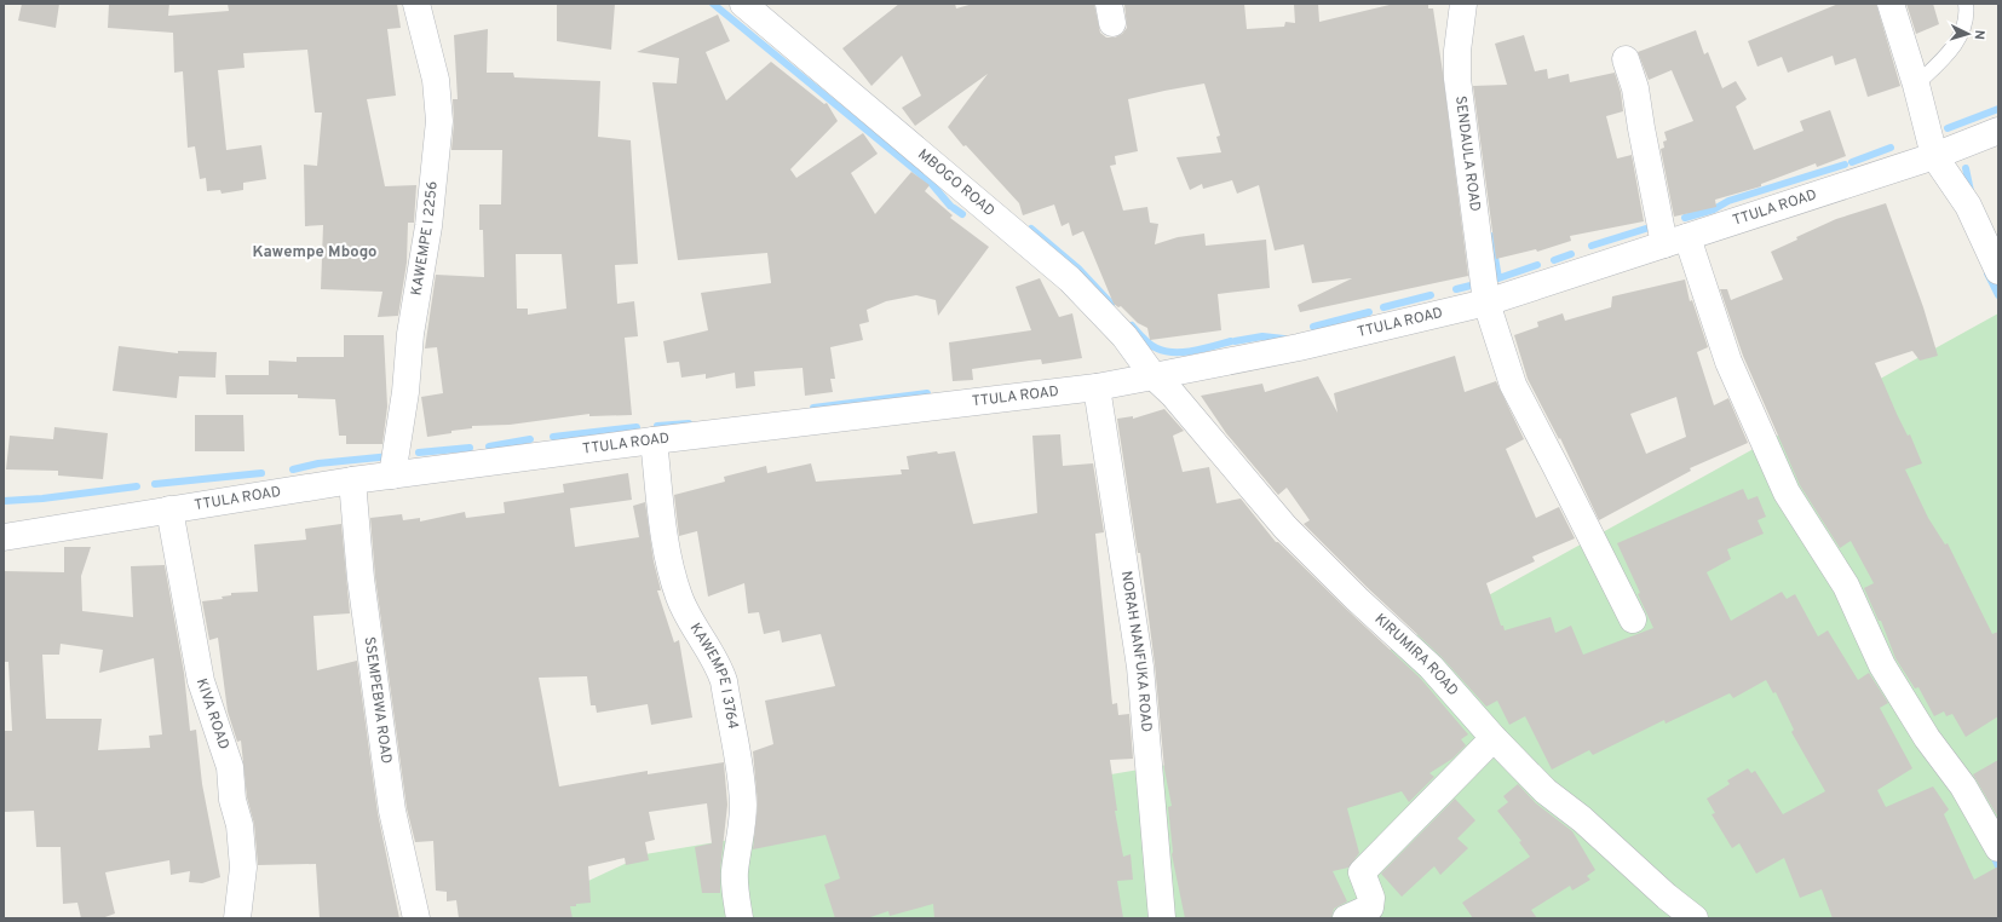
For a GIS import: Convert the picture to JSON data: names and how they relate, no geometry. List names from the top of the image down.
{
  "streets": {
    "street": [
      "SENDAULA ROAD",
      "MBOGO ROAD",
      "TTULA ROAD",
      "KAWEMPE I 2256",
      "NORAH NANFUKA ROAD",
      "KIRUMIRA ROAD",
      "KAWEMPE I 3764",
      "SSEMPEBWA ROAD",
      "KIVA ROAD"
    ]
  },
  "crossings": [
    ["SENDAULA ROAD", "TTULA ROAD"],
    ["MBOGO ROAD", "TTULA ROAD"],
    ["MBOGO ROAD", "KIRUMIRA ROAD"],
    ["TTULA ROAD", "KAWEMPE I 2256"],
    ["TTULA ROAD", "NORAH NANFUKA ROAD"],
    ["TTULA ROAD", "KIRUMIRA ROAD"],
    ["TTULA ROAD", "KAWEMPE I 3764"],
    ["TTULA ROAD", "SSEMPEBWA ROAD"],
    ["TTULA ROAD", "KIVA ROAD"]
  ],
  "districts": ["Kawempe Mbogo"],
  "north": "right"
}
